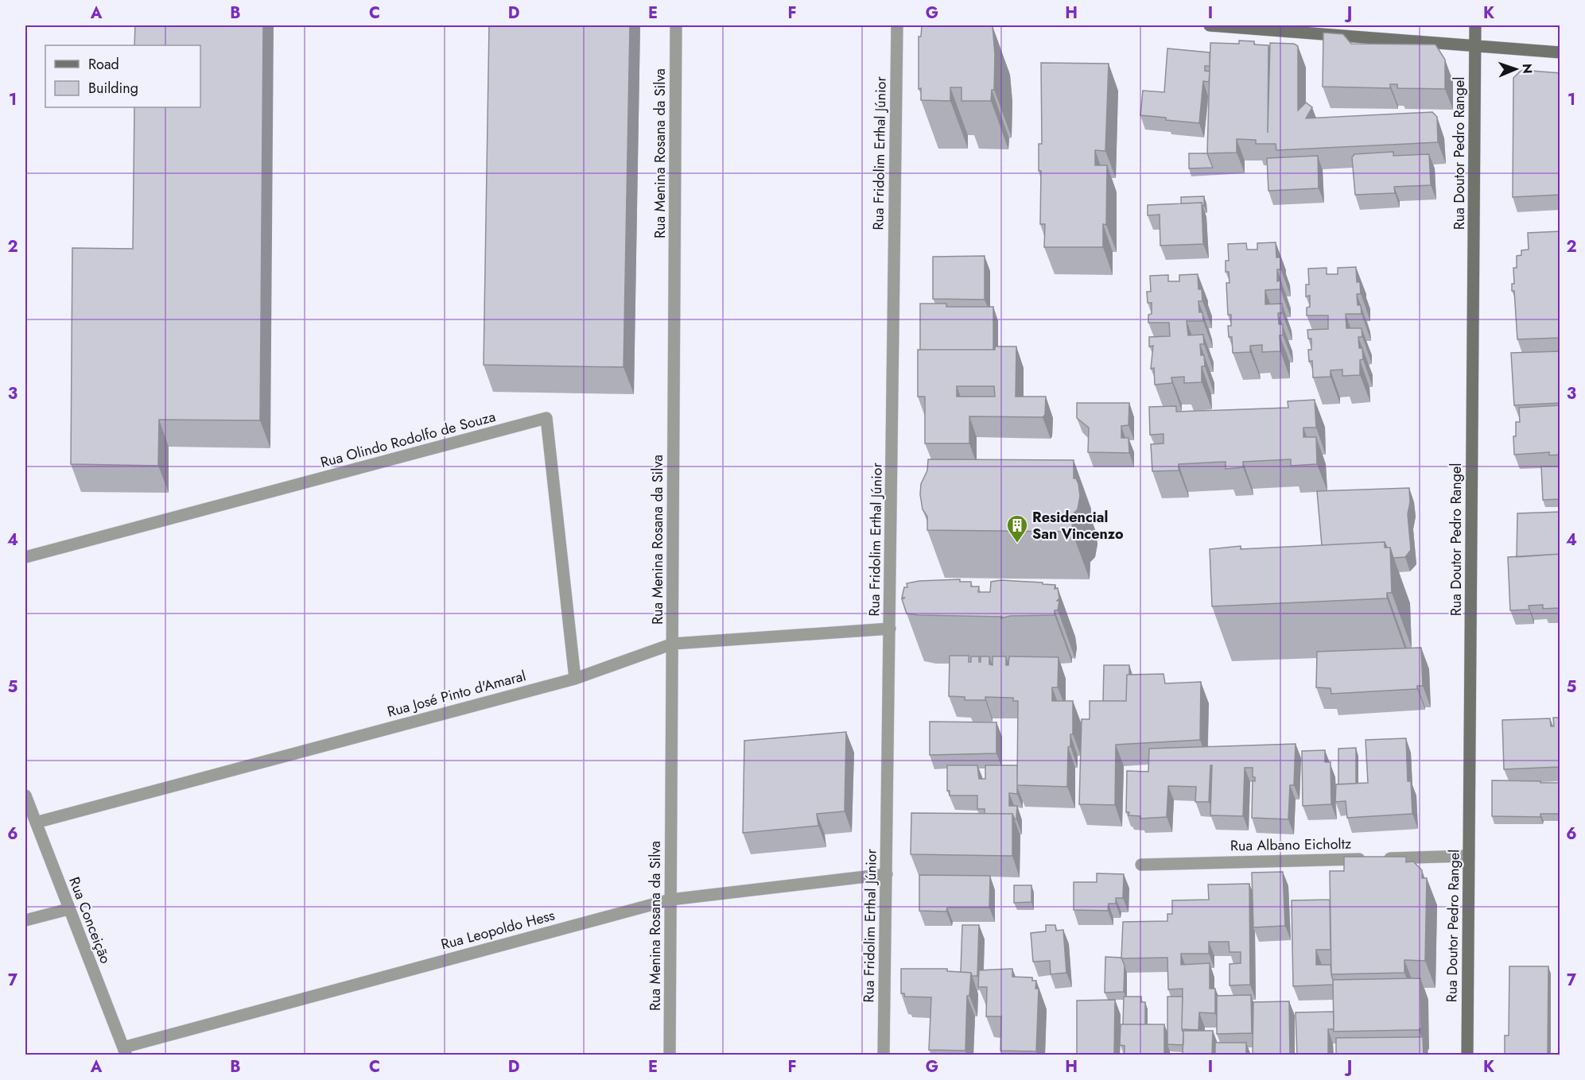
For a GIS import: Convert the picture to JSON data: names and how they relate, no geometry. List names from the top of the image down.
{
  "streets": {
    "main road": ["Rua Doutor Pedro Rangel"],
    "street": [
      "Rua Menina Rosana da Silva",
      "Rua Fridolim Erthal Júnior",
      "Rua Olindo Rodolfo de Souza",
      "Rua José Pinto d'Amaral",
      "Rua Albano Eicholtz",
      "Rua Conceição",
      "Rua Leopoldo Hess"
    ]
  },
  "crossings": [
    ["Rua Menina Rosana da Silva", "Rua José Pinto d'Amaral"],
    ["Rua Menina Rosana da Silva", "Rua Leopoldo Hess"],
    ["Rua Fridolim Erthal Júnior", "Rua José Pinto d'Amaral"],
    ["Rua Fridolim Erthal Júnior", "Rua Leopoldo Hess"],
    ["Rua Doutor Pedro Rangel", "Rua Albano Eicholtz"],
    ["Rua Olindo Rodolfo de Souza", "Rua José Pinto d'Amaral"],
    ["Rua José Pinto d'Amaral", "Rua Conceição"],
    ["Rua Conceição", "Rua Leopoldo Hess"]
  ],
  "places": {
    "building": ["Residencial San Vincenzo"]
  },
  "legend": ["Road", "Building"],
  "north": "right",
  "grid": {
    "columns": [
      "A",
      "B",
      "C",
      "D",
      "E",
      "F",
      "G",
      "H",
      "I",
      "J",
      "K"
    ],
    "rows": [
      "1",
      "2",
      "3",
      "4",
      "5",
      "6",
      "7"
    ]
  }
}
